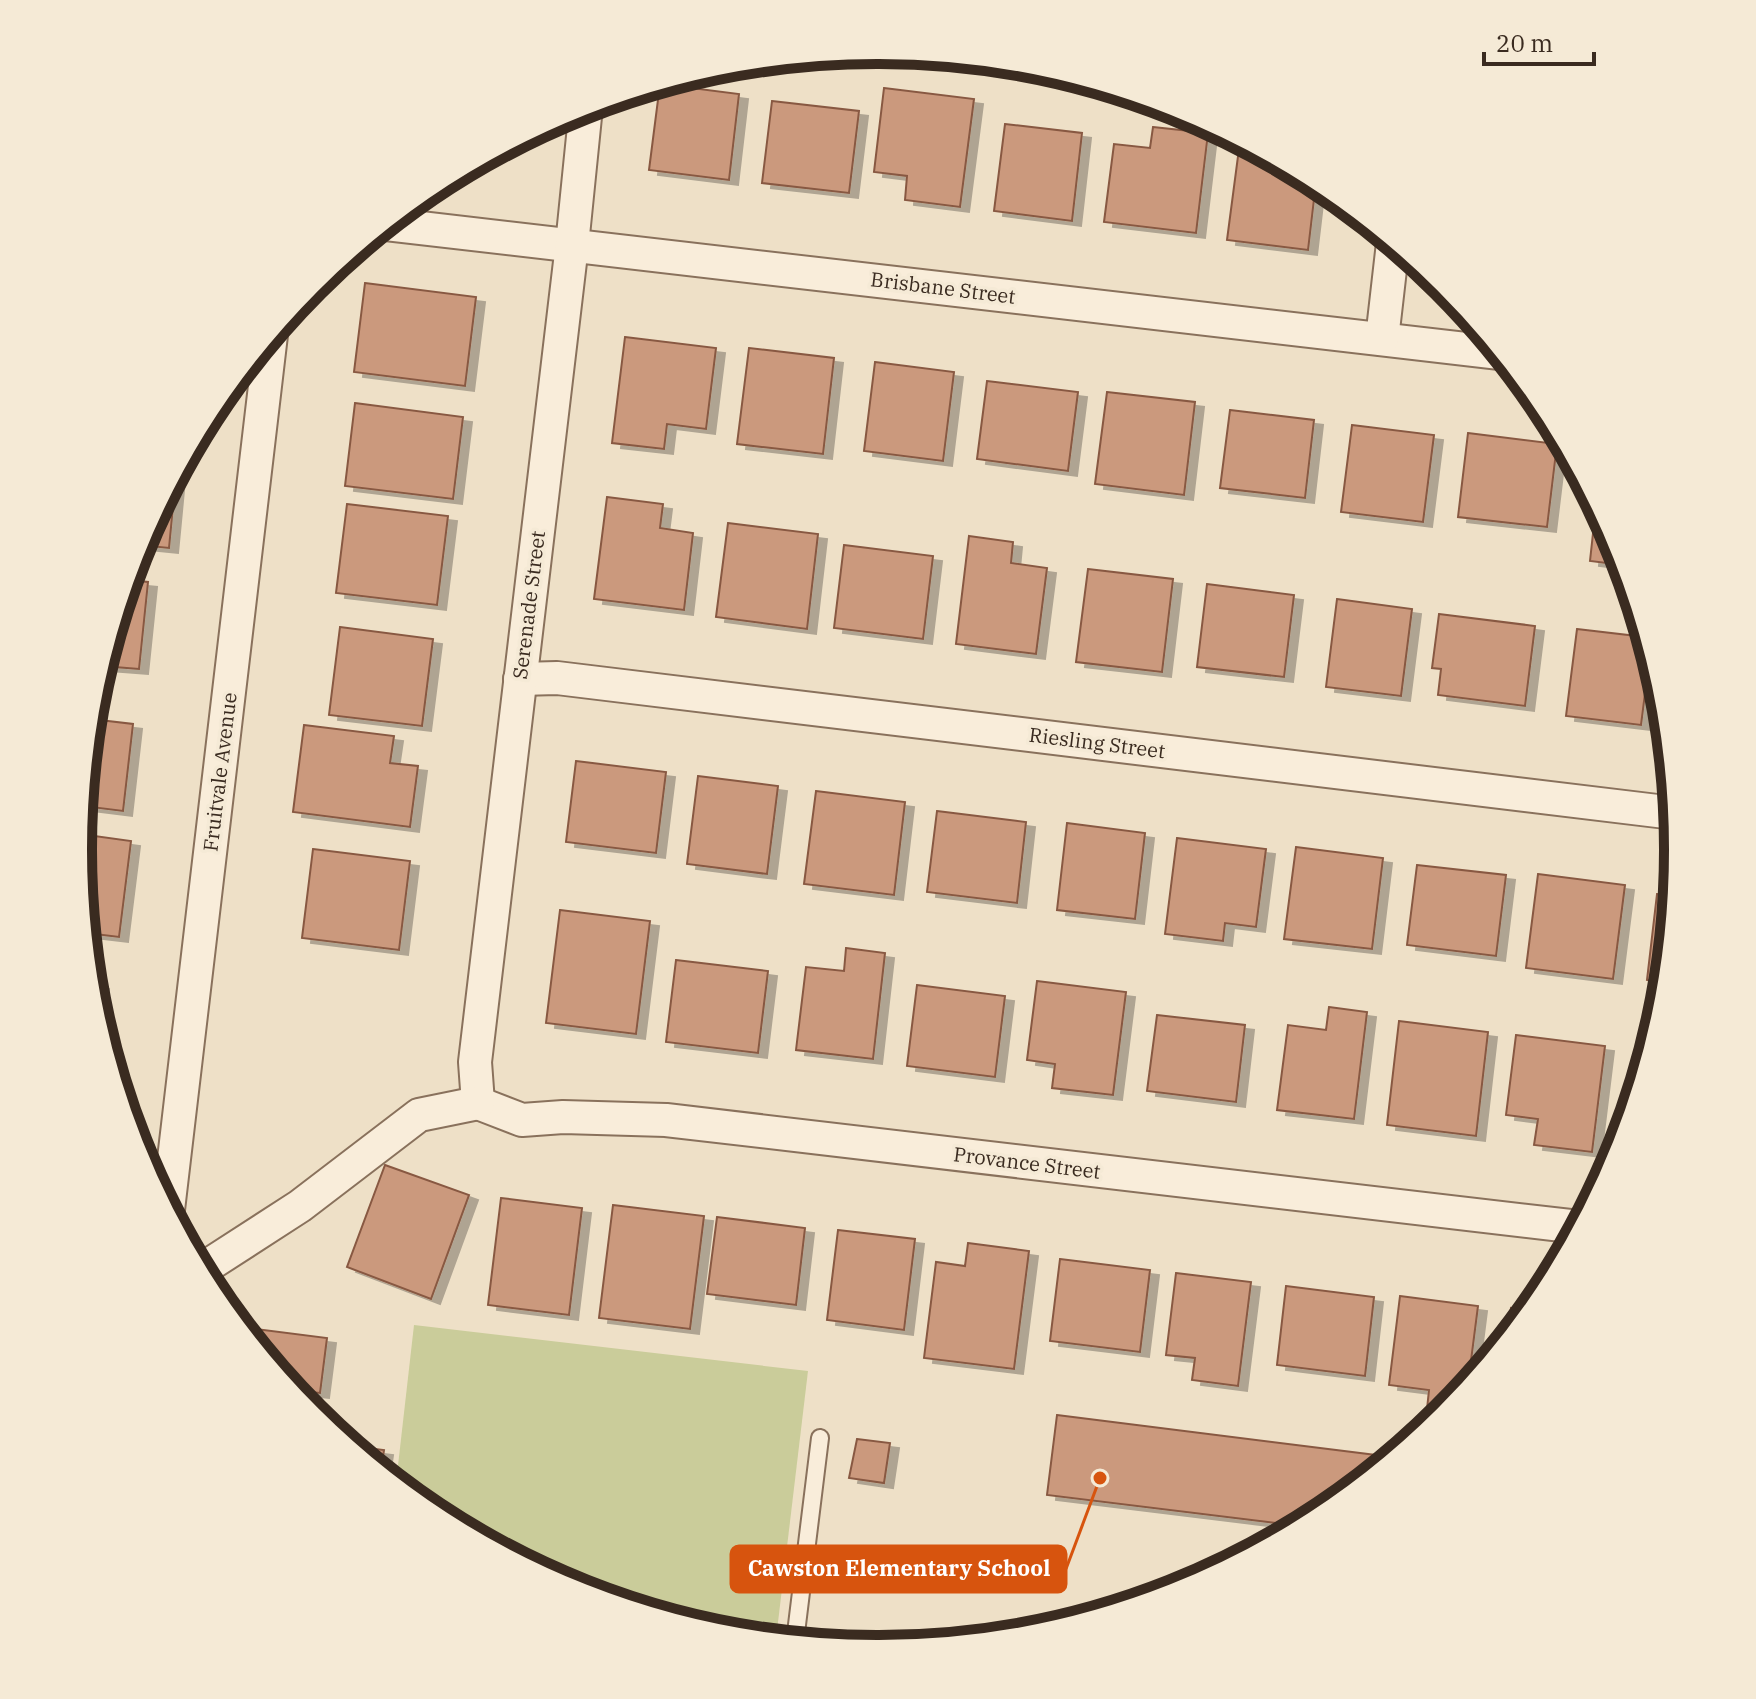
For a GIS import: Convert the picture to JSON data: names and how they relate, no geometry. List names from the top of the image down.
{
  "streets": {
    "street": [
      "Brisbane Street",
      "Serenade Street",
      "Riesling Street",
      "Fruitvale Avenue",
      "Provance Street"
    ]
  },
  "crossings": [
    ["Brisbane Street", "Serenade Street"],
    ["Serenade Street", "Riesling Street"],
    ["Serenade Street", "Provance Street"]
  ],
  "places": ["Cawston Elementary School"],
  "scale_bar": "20 m"
}
